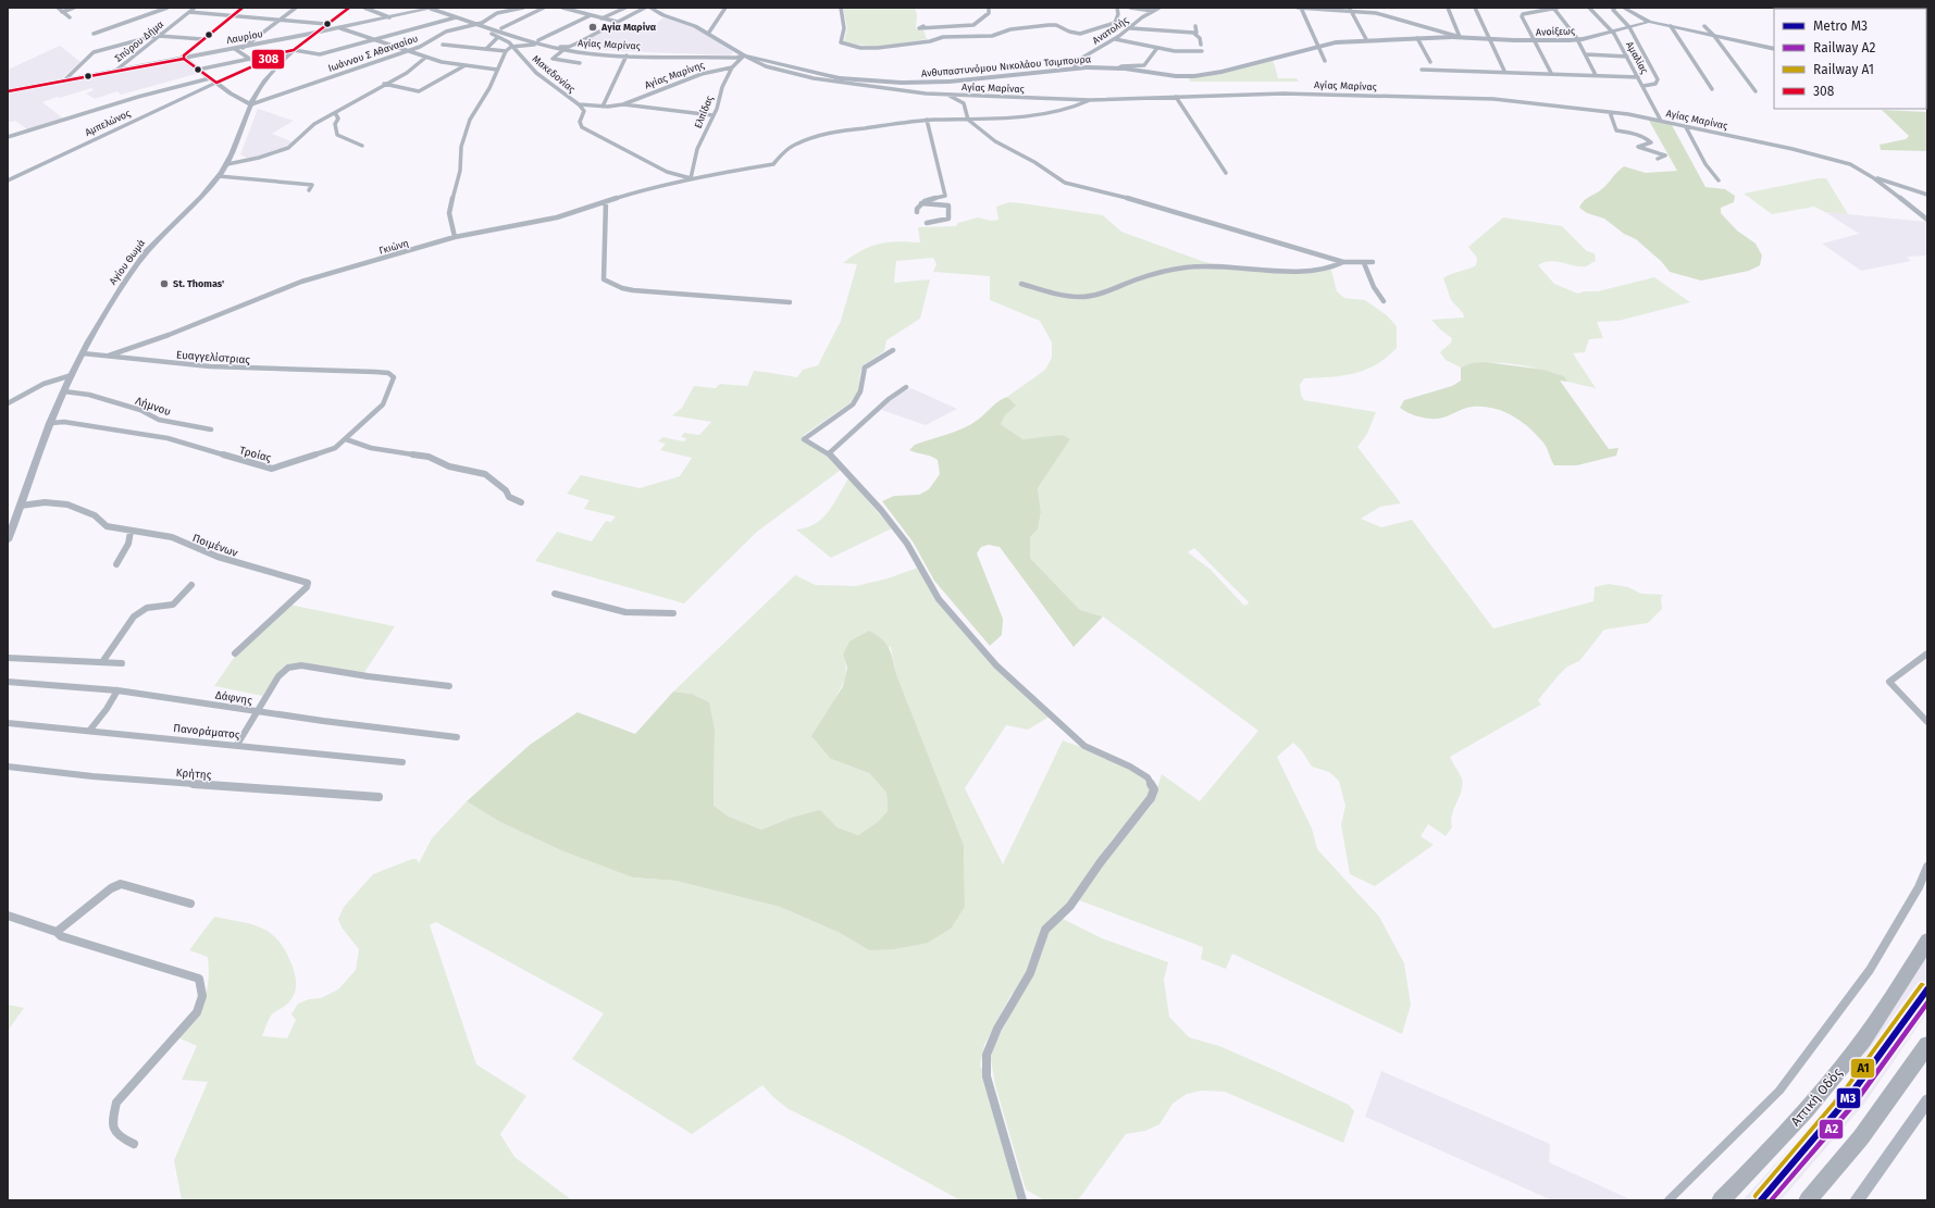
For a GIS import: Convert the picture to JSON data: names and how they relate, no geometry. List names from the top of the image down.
{
  "streets": {
    "highway": ["Αττική Οδός"],
    "main road": ["Λαυρίου"],
    "street": [
      "Ανατολής",
      "Ανοίξεως",
      "Σπύρου Δήμα",
      "Αγίας Μαρίνας",
      "Ιωάννου Σ Αθανασίου",
      "Αμαλίας",
      "Ανθυπαστυνόμου Νικολάου Τσιμπουρα",
      "Μακεδονίας",
      "Αγίας Μαρίνης",
      "Ελπίδας",
      "Αμπελώνος",
      "Γκιώνη",
      "Αγίου Θωμά",
      "Ευαγγελίστριας",
      "Λήμνου",
      "Τροίας",
      "Ποιμένων",
      "Δάφνης",
      "Πανοράματος",
      "Κρήτης"
    ]
  },
  "crossings": [
    ["Ανατολής", "Ανθυπαστυνόμου Νικολάου Τσιμπουρα"],
    ["Ανοίξεως", "Αμαλίας"],
    ["Ανοίξεως", "Ανθυπαστυνόμου Νικολάου Τσιμπουρα"],
    ["Λαυρίου", "Σπύρου Δήμα"],
    ["Λαυρίου", "Αγίου Θωμά"],
    ["Αγίας Μαρίνας", "Ιωάννου Σ Αθανασίου"],
    ["Αγίας Μαρίνας", "Αμαλίας"],
    ["Αγίας Μαρίνας", "Ανθυπαστυνόμου Νικολάου Τσιμπουρα"],
    ["Αγίας Μαρίνας", "Μακεδονίας"],
    ["Αγίας Μαρίνας", "Ελπίδας"],
    ["Αγίας Μαρίνας", "Γκιώνη"],
    ["Ιωάννου Σ Αθανασίου", "Μακεδονίας"],
    ["Ιωάννου Σ Αθανασίου", "Αγίου Θωμά"],
    ["Ανθυπαστυνόμου Νικολάου Τσιμπουρα", "Ελπίδας"],
    ["Μακεδονίας", "Αγίας Μαρίνης"],
    ["Αγίας Μαρίνης", "Ελπίδας"],
    ["Ελπίδας", "Γκιώνη"],
    ["Γκιώνη", "Ευαγγελίστριας"],
    ["Αγίου Θωμά", "Ευαγγελίστριας"],
    ["Αγίου Θωμά", "Λήμνου"],
    ["Αγίου Θωμά", "Τροίας"],
    ["Αγίου Θωμά", "Ποιμένων"],
    ["Ευαγγελίστριας", "Τροίας"]
  ],
  "places": ["Αγία Μαρίνα", "St. Thomas'"],
  "lines": [
    "transit line 308",
    "rail line A1",
    "metro line Μ3",
    "rail line A2"
  ],
  "legend": [
    "Metro Μ3",
    "Railway A2",
    "Railway A1",
    "308"
  ]
}
